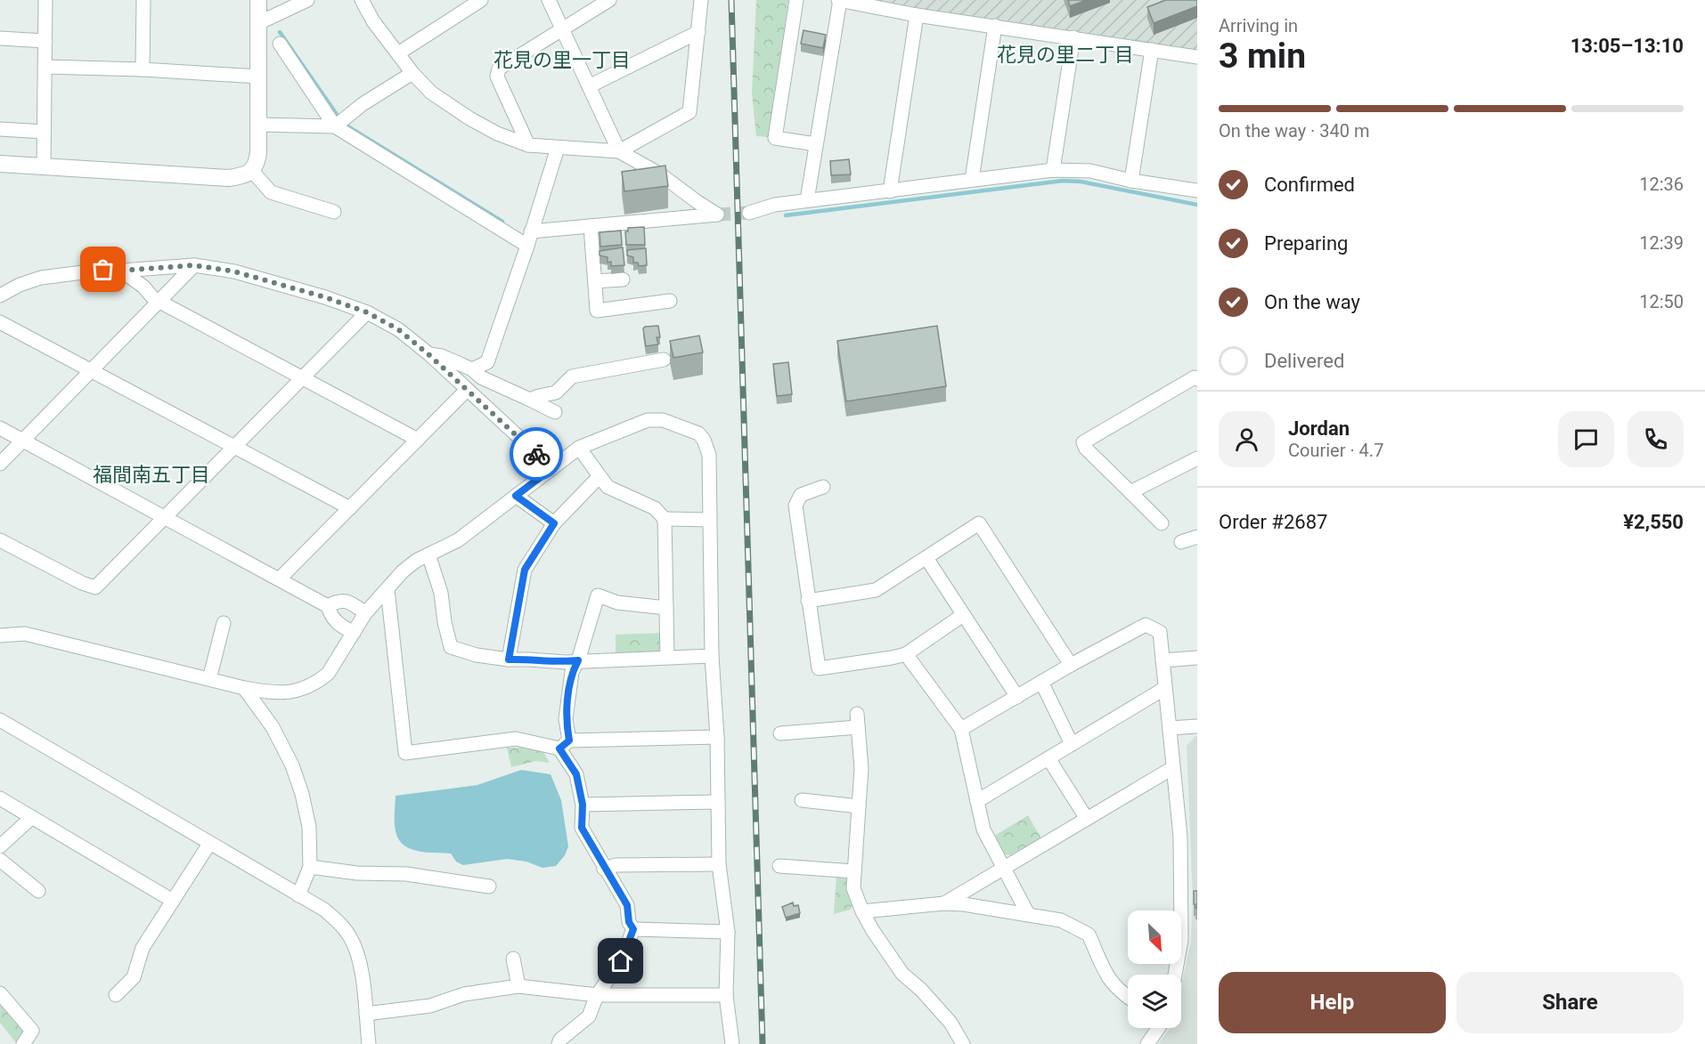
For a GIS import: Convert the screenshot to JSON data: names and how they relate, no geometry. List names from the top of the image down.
{
  "districts": ["花見の里二丁目", "花見の里一丁目", "福間南五丁目"],
  "north": "bottom right",
  "page": {
    "heading": ["3 min", "Arriving in", "13:05–13:10"],
    "panel": [
      "Jordan",
      "Courier · 4.7",
      "Order #2687",
      "¥2,550"
    ],
    "bar": "On the way · 340 m",
    "list": [
      ["Confirmed", "12:36"],
      ["Preparing", "12:39"],
      ["On the way", "12:50"],
      "Delivered"
    ],
    "buttons": ["Help", "Share"]
  }
}
